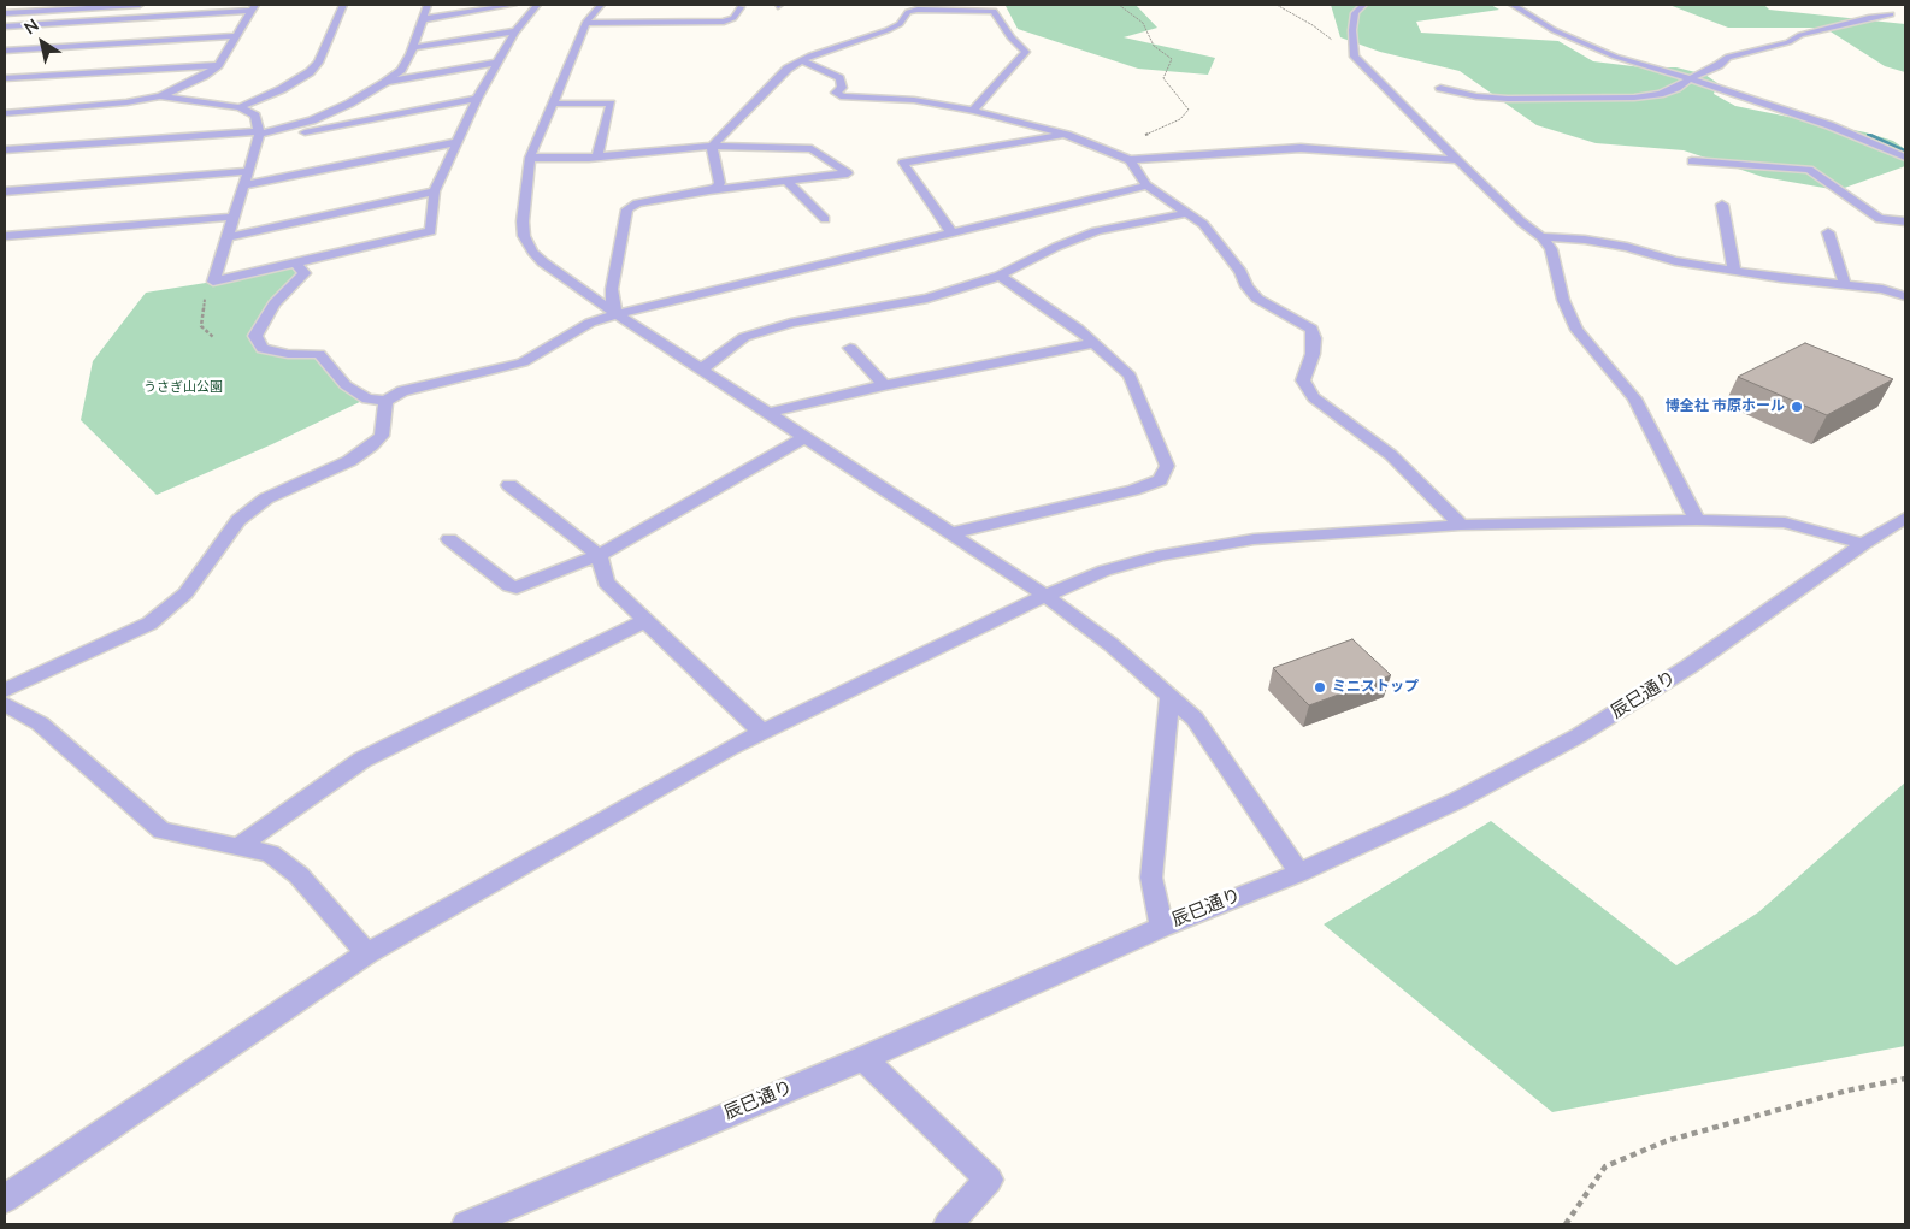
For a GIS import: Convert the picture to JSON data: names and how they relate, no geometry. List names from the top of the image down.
{
  "streets": {
    "street": ["辰巳通り"]
  },
  "parks": ["うさぎ山公園"],
  "places": ["博全社 市原ホール", "ミニストップ"],
  "north": "top left"
}
